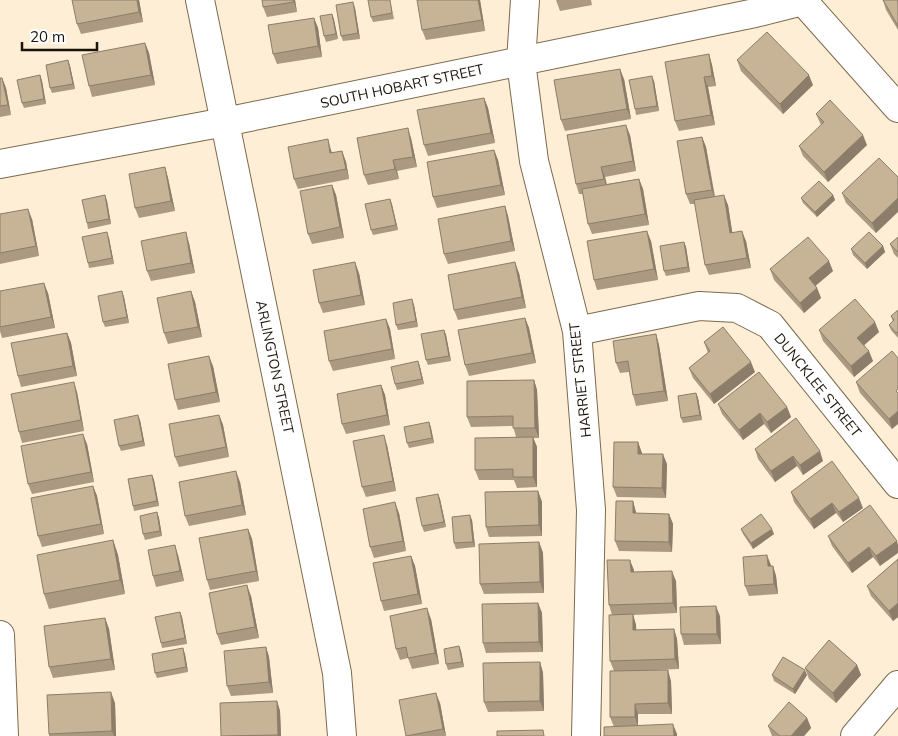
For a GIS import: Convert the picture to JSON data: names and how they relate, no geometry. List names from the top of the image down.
{
  "streets": {
    "street": [
      "SOUTH HOBART STREET",
      "ARLINGTON STREET",
      "HARRIET STREET",
      "DUNCKLEE STREET"
    ]
  },
  "crossings": [
    ["SOUTH HOBART STREET", "ARLINGTON STREET"],
    ["SOUTH HOBART STREET", "HARRIET STREET"],
    ["HARRIET STREET", "DUNCKLEE STREET"]
  ],
  "scale_bar": "20 m"
}
